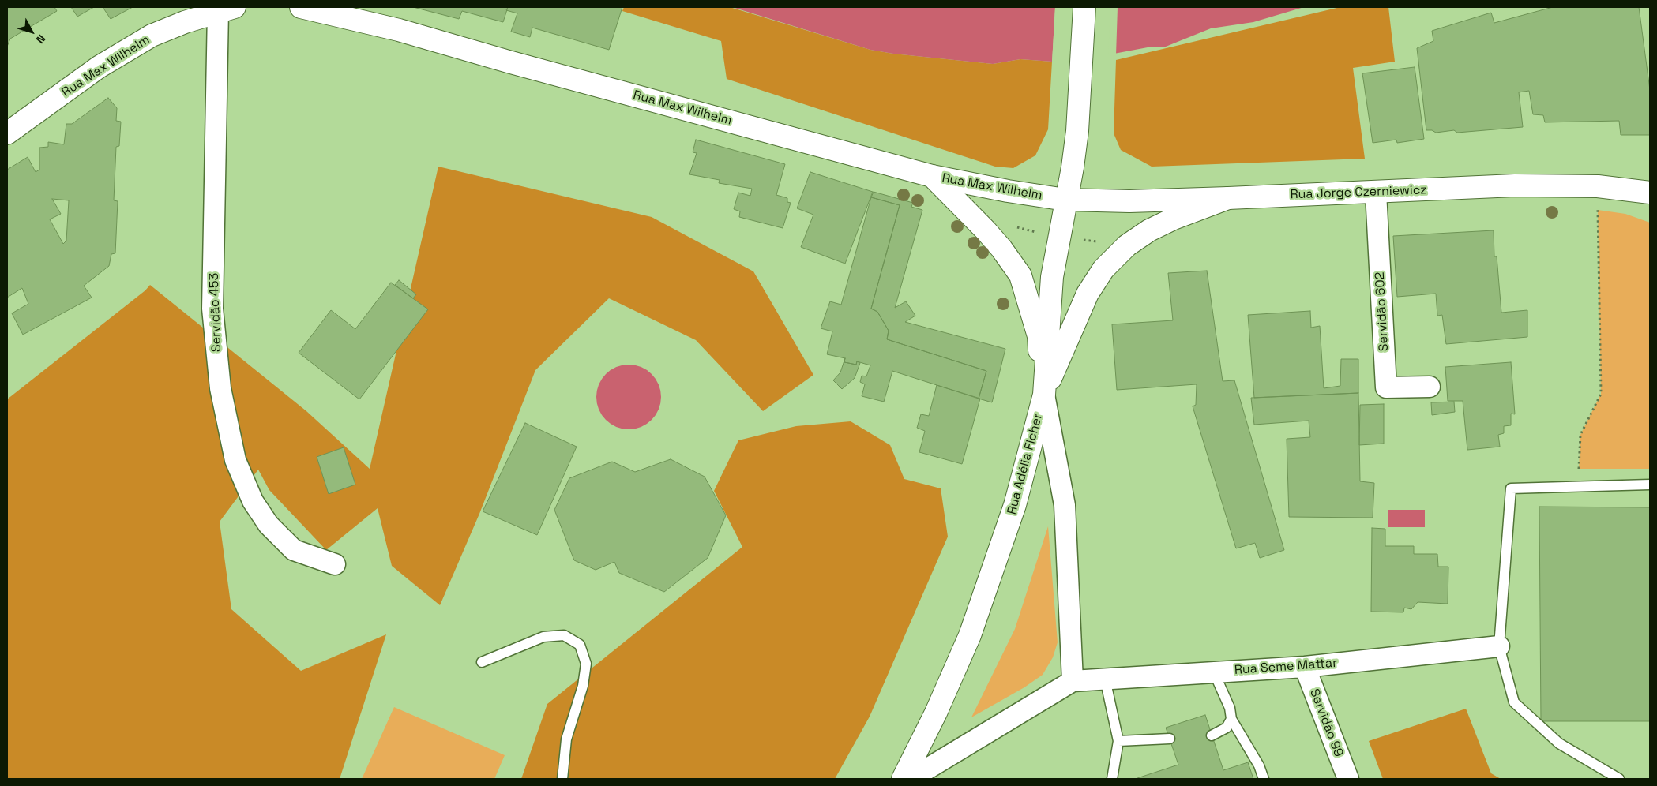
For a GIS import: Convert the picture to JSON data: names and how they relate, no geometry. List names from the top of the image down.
{
  "streets": {
    "main road": ["Rua Max Wilhelm", "Rua Jorge Czerniewicz", "Rua Adélia Ficher"],
    "street": [
      "Servidão 602",
      "Servidão 453",
      "Rua Seme Mattar",
      "Servidão 99"
    ]
  },
  "crossings": [
    ["Rua Max Wilhelm", "Rua Jorge Czerniewicz"],
    ["Rua Max Wilhelm", "Servidão 453"],
    ["Rua Max Wilhelm", "Rua Adélia Ficher"],
    ["Rua Jorge Czerniewicz", "Servidão 602"],
    ["Rua Jorge Czerniewicz", "Rua Adélia Ficher"],
    ["Rua Seme Mattar", "Servidão 99"]
  ],
  "north": "bottom right"
}
